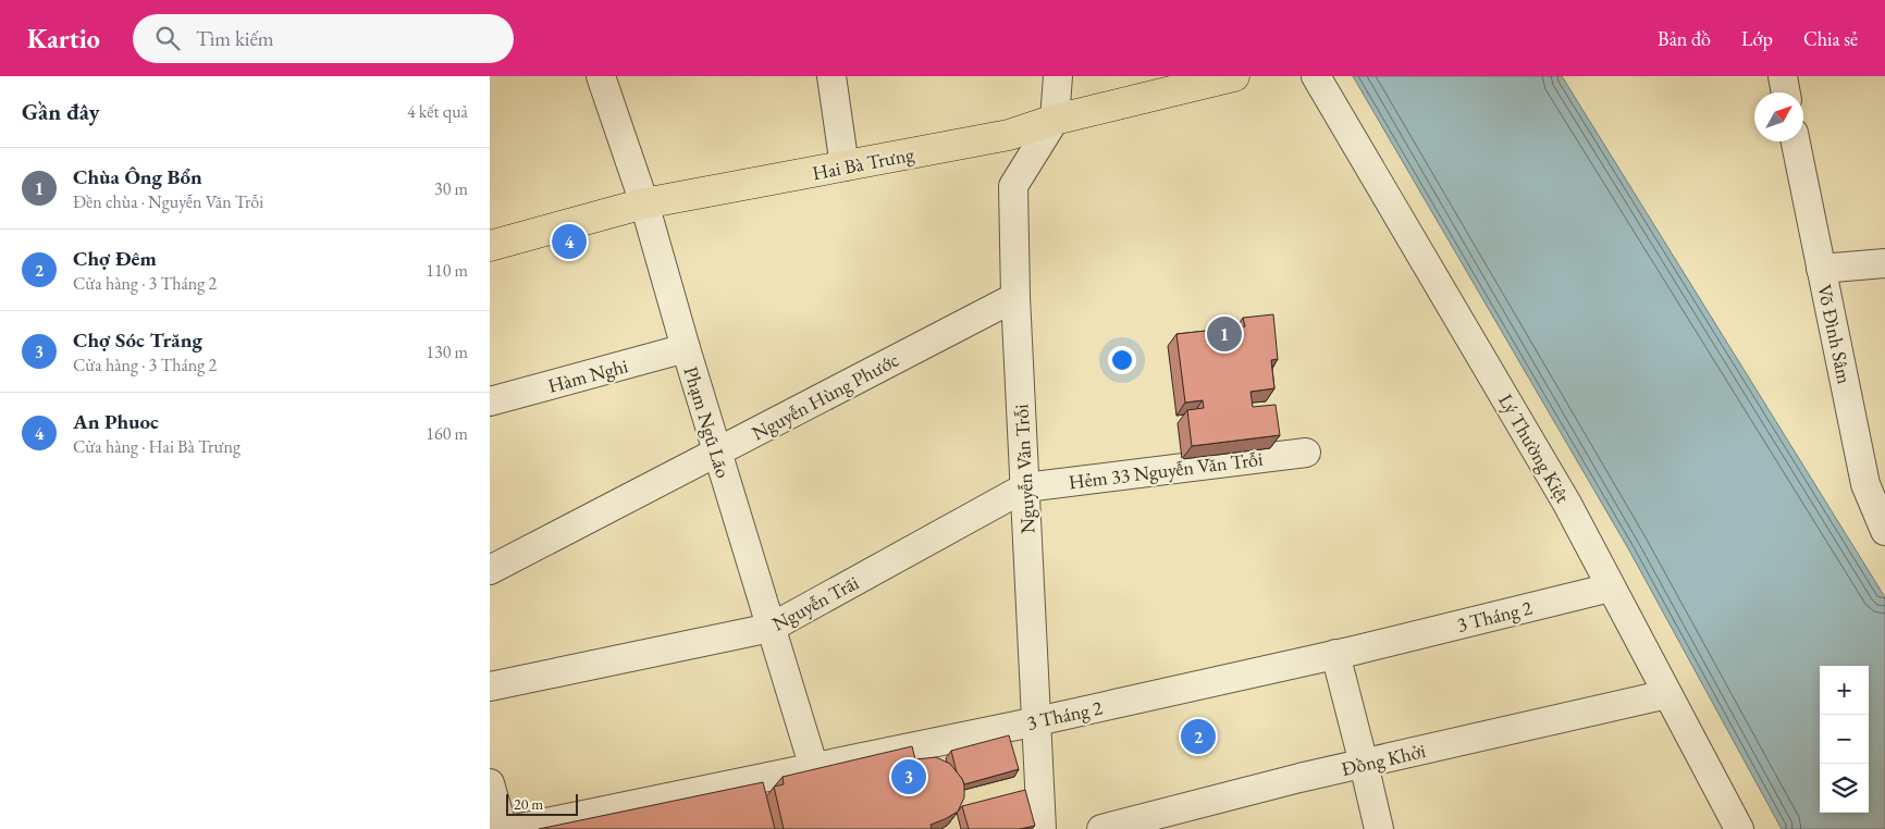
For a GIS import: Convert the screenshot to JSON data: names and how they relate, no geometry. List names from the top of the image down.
{
  "streets": {
    "main road": ["Hai Bà Trưng"],
    "street": [
      "Võ Đình Sâm",
      "Hàm Nghi",
      "Nguyễn Hùng Phước",
      "Phạm Ngũ Lão",
      "Lý Thường Kiệt",
      "Nguyễn Văn Trỗi",
      "Hẻm 33 Nguyễn Văn Trỗi",
      "Nguyễn Trãi",
      "3 Tháng 2",
      "Đồng Khởi"
    ]
  },
  "crossings": [
    ["Hai Bà Trưng", "Phạm Ngũ Lão"],
    ["Hai Bà Trưng", "Nguyễn Văn Trỗi"],
    ["Hàm Nghi", "Phạm Ngũ Lão"],
    ["Nguyễn Hùng Phước", "Phạm Ngũ Lão"],
    ["Nguyễn Hùng Phước", "Nguyễn Văn Trỗi"],
    ["Phạm Ngũ Lão", "Nguyễn Trãi"],
    ["Phạm Ngũ Lão", "3 Tháng 2"],
    ["Lý Thường Kiệt", "3 Tháng 2"],
    ["Lý Thường Kiệt", "Đồng Khởi"],
    ["Nguyễn Văn Trỗi", "Hẻm 33 Nguyễn Văn Trỗi"],
    ["Nguyễn Văn Trỗi", "Nguyễn Trãi"],
    ["Nguyễn Văn Trỗi", "3 Tháng 2"],
    ["Hẻm 33 Nguyễn Văn Trỗi", "Nguyễn Trãi"]
  ],
  "scale_bar": "20 m",
  "north": "top right",
  "page": {
    "header": "Kartio",
    "search": "Tìm kiếm",
    "nav": ["Bản đồ", "Lớp", "Chia sẻ"],
    "heading": ["Gần đây", "4 kết quả"],
    "list": [
      {
        "mark": "1",
        "name": "Chùa Ông Bổn",
        "note": "Đền chùa · Nguyễn Văn Trỗi",
        "value": "30 m"
      },
      {
        "mark": "2",
        "name": "Chợ Đêm",
        "note": "Cửa hàng · 3 Tháng 2",
        "value": "110 m"
      },
      {
        "mark": "3",
        "name": "Chợ Sóc Trăng",
        "note": "Cửa hàng · 3 Tháng 2",
        "value": "130 m"
      },
      {
        "mark": "4",
        "name": "An Phuoc",
        "note": "Cửa hàng · Hai Bà Trưng",
        "value": "160 m"
      }
    ],
    "pins": [
      "4",
      "1",
      "2",
      "3"
    ],
    "map_buttons": ["+", "−"],
    "scale": "20 m"
  }
}
